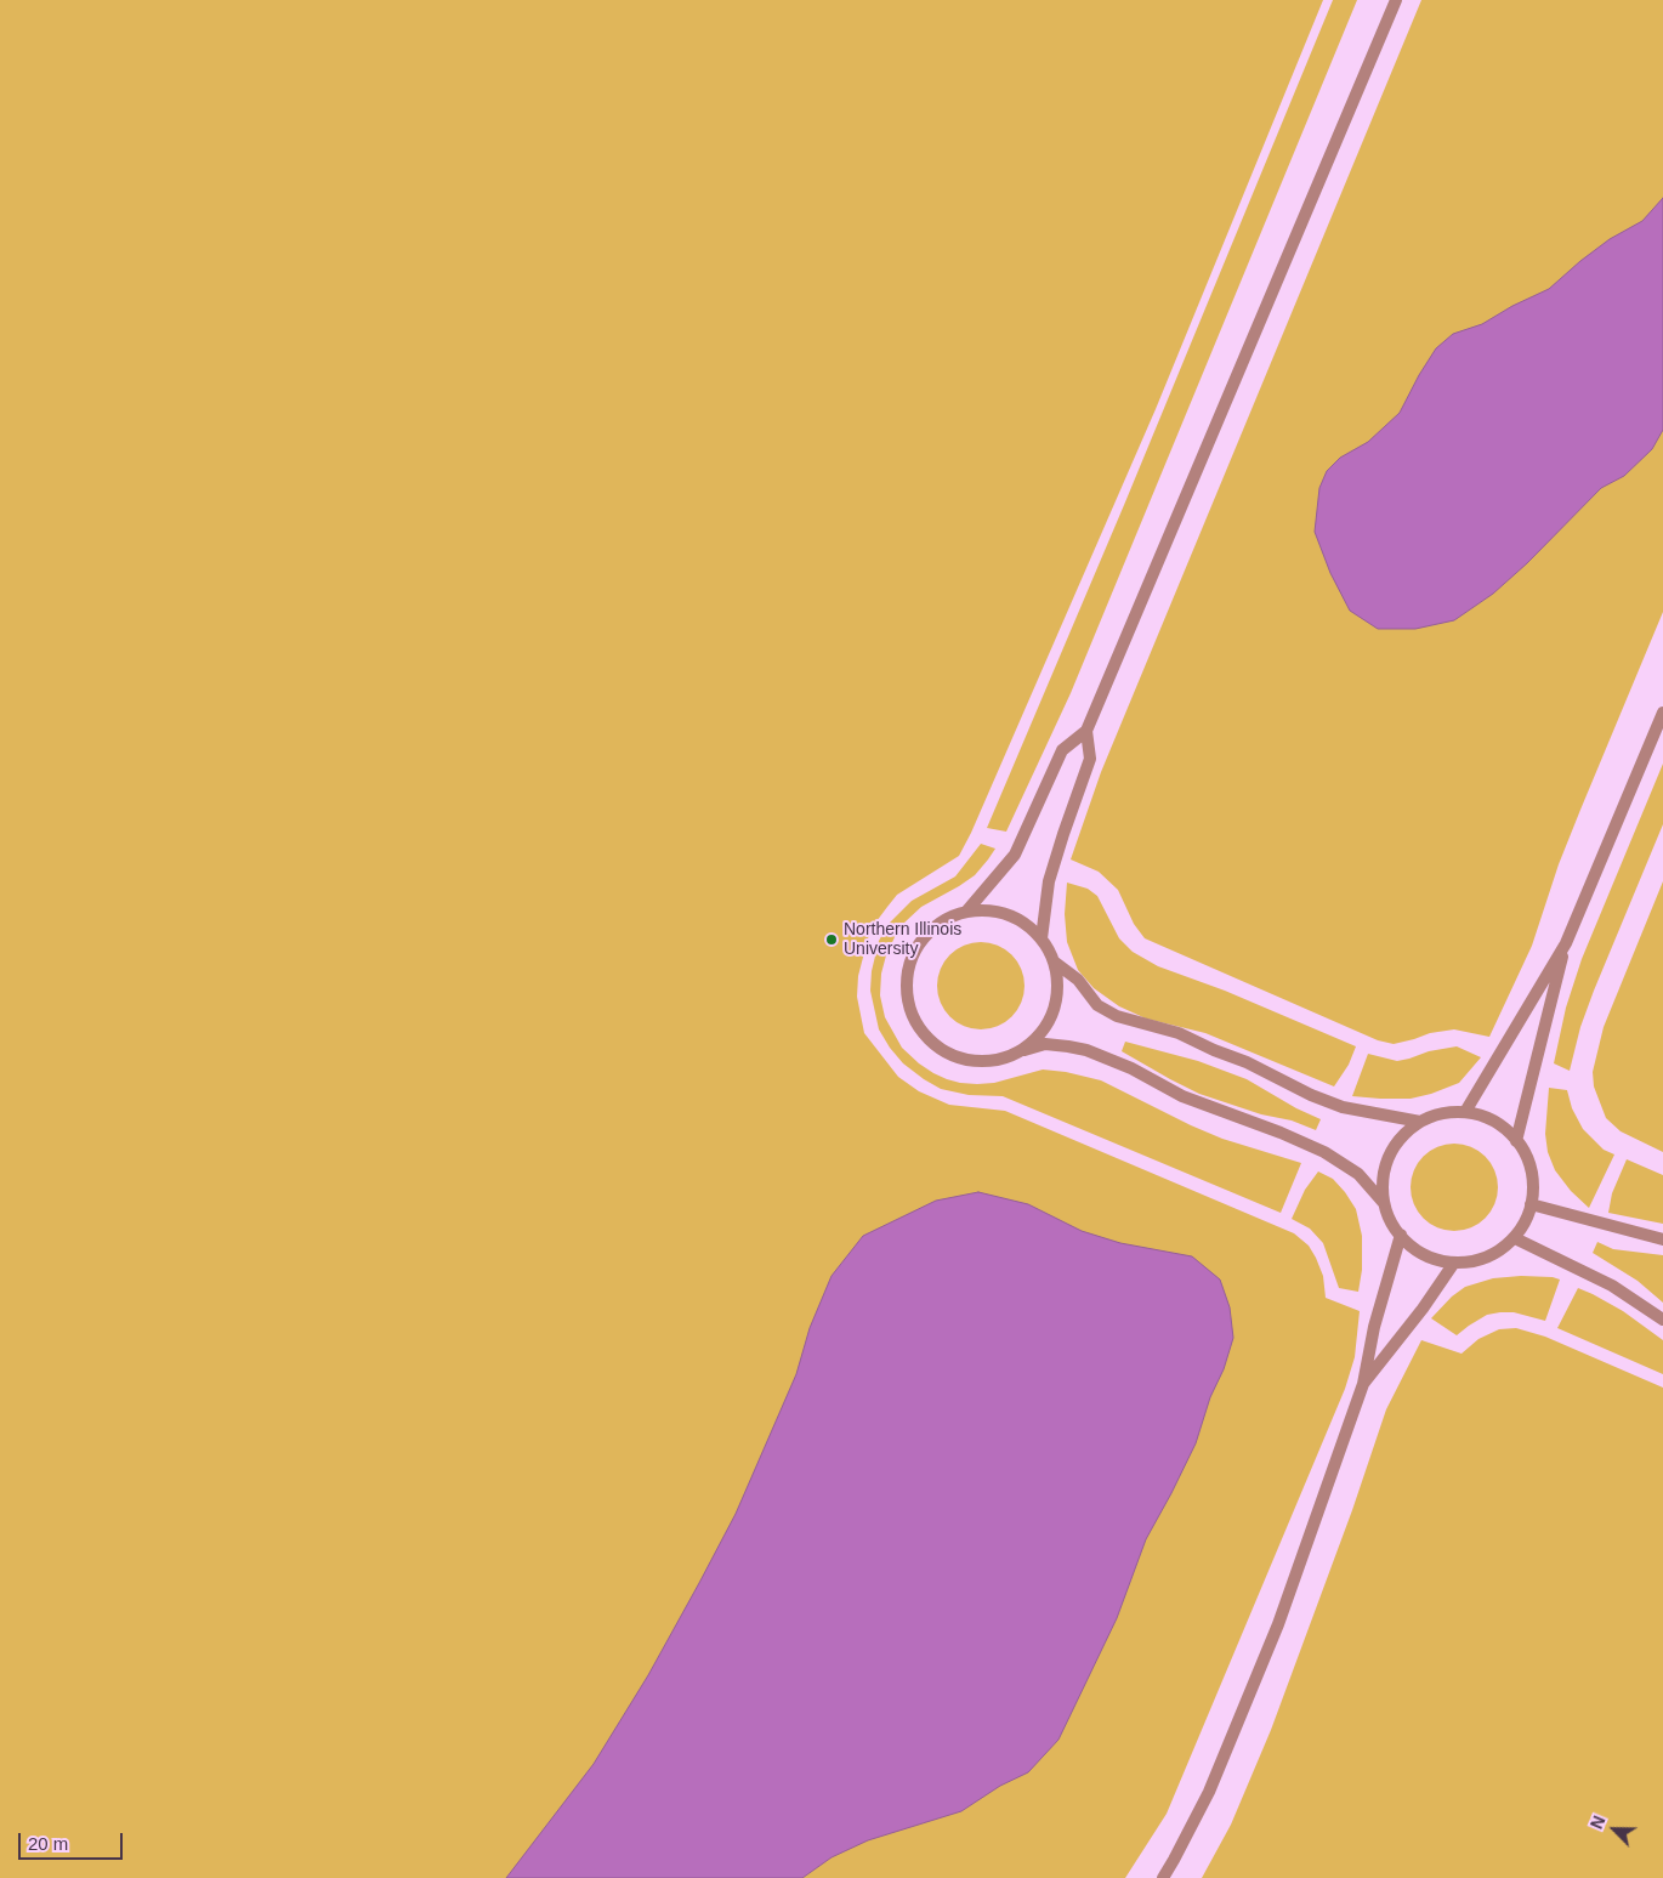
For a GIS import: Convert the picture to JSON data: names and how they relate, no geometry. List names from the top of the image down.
{
  "places": ["Northern Illinois University"],
  "scale_bar": "20 m",
  "north": "top left"
}
